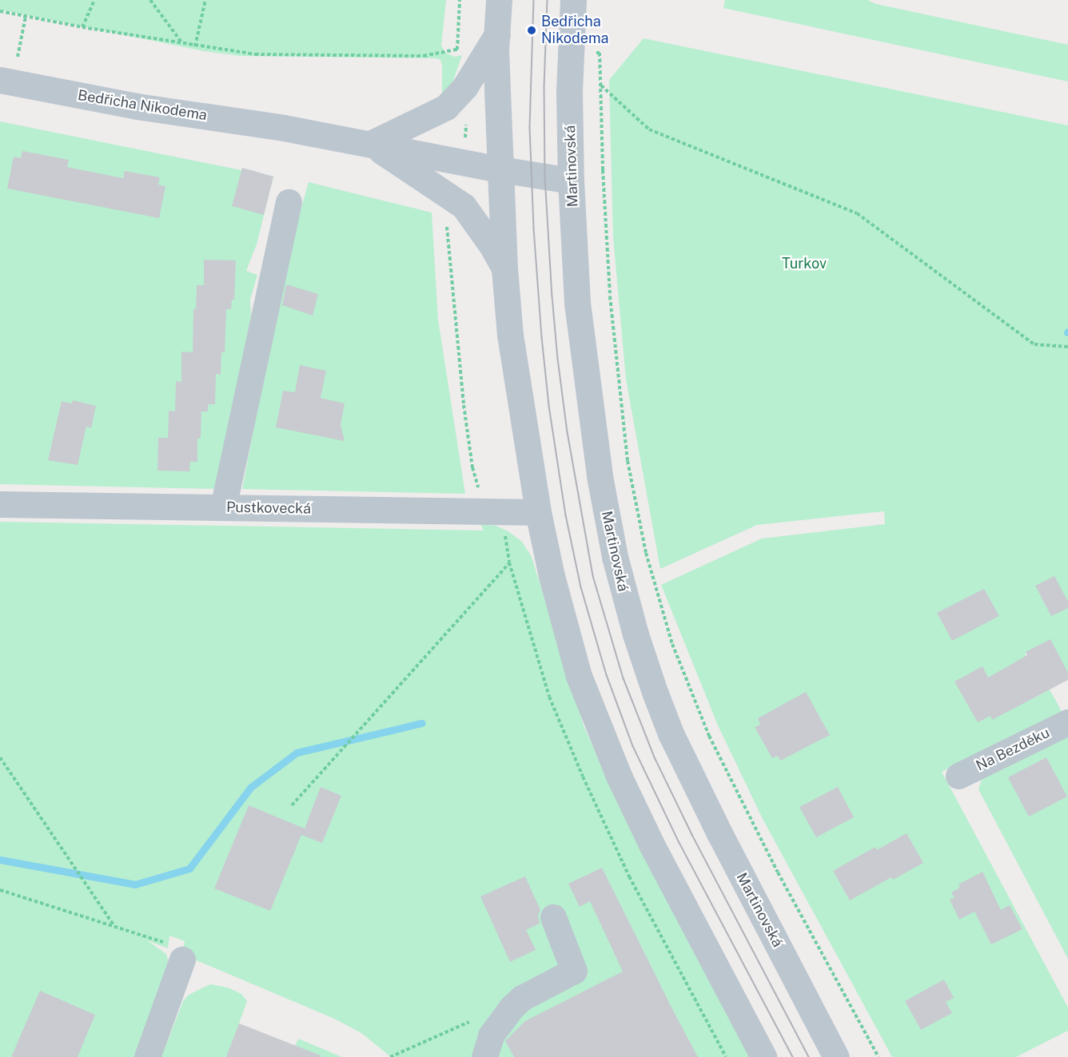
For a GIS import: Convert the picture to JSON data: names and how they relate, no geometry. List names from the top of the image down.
{
  "streets": {
    "street": [
      "Bedřicha Nikodema",
      "Martinovská",
      "Pustkovecká",
      "Na Bezděku"
    ]
  },
  "crossings": [
    ["Bedřicha Nikodema", "Martinovská"]
  ],
  "parks": ["Turkov"],
  "places": ["Bedřicha Nikodema"]
}
